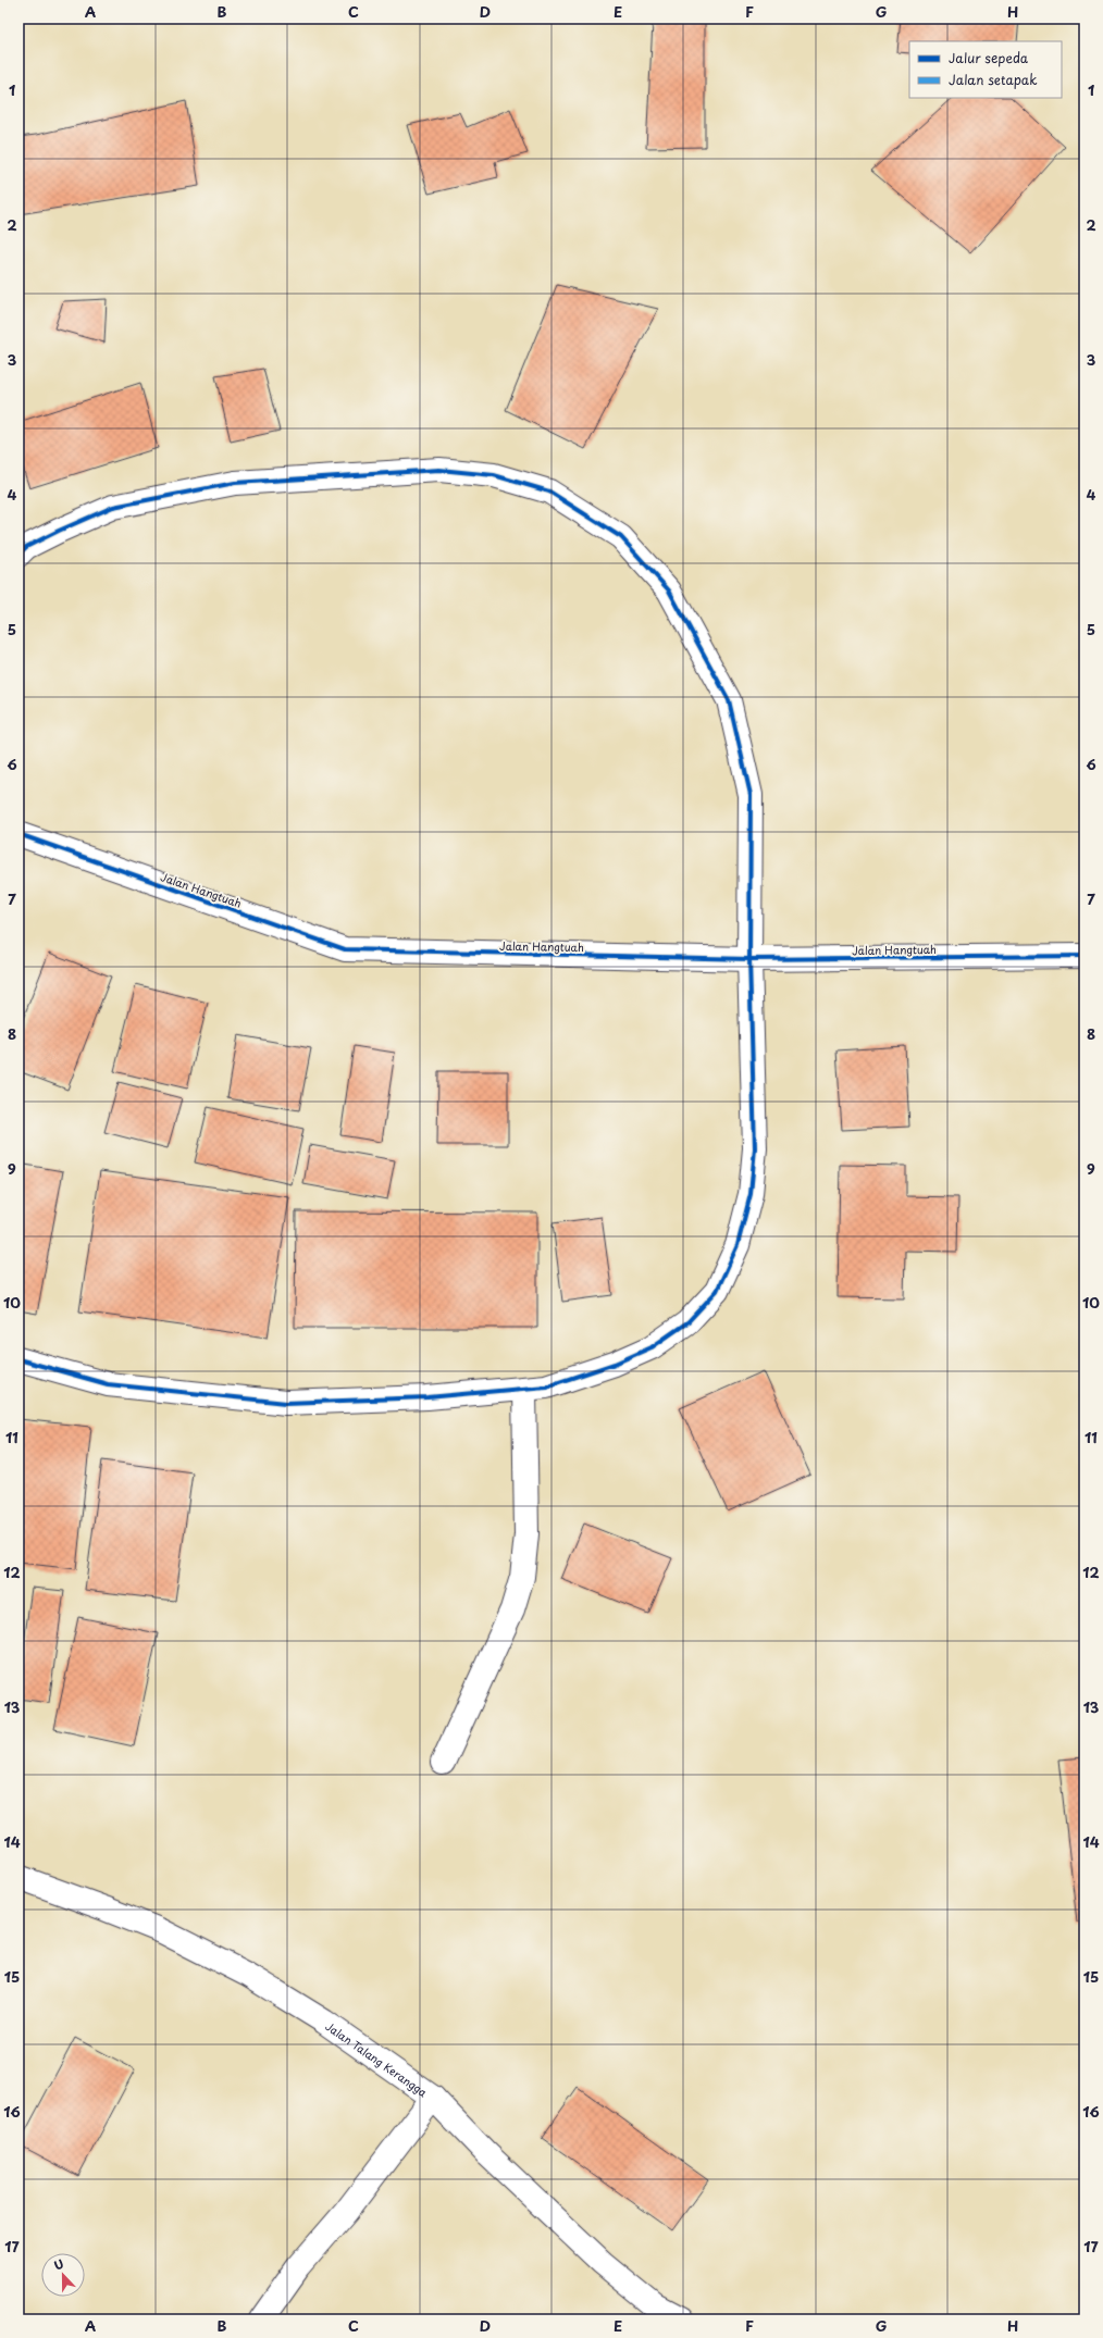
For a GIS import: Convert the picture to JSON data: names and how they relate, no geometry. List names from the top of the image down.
{
  "streets": {
    "street": ["Jalan Hangtuah", "Jalan Talang Kerangga"]
  },
  "legend": ["Jalur sepeda", "Jalan setapak"],
  "north": "top",
  "grid": {
    "columns": [
      "A",
      "B",
      "C",
      "D",
      "E",
      "F",
      "G",
      "H"
    ],
    "rows": [
      "1",
      "2",
      "3",
      "4",
      "5",
      "6",
      "7",
      "8",
      "9",
      "10",
      "11",
      "12",
      "13",
      "14",
      "15",
      "16",
      "17"
    ]
  }
}
